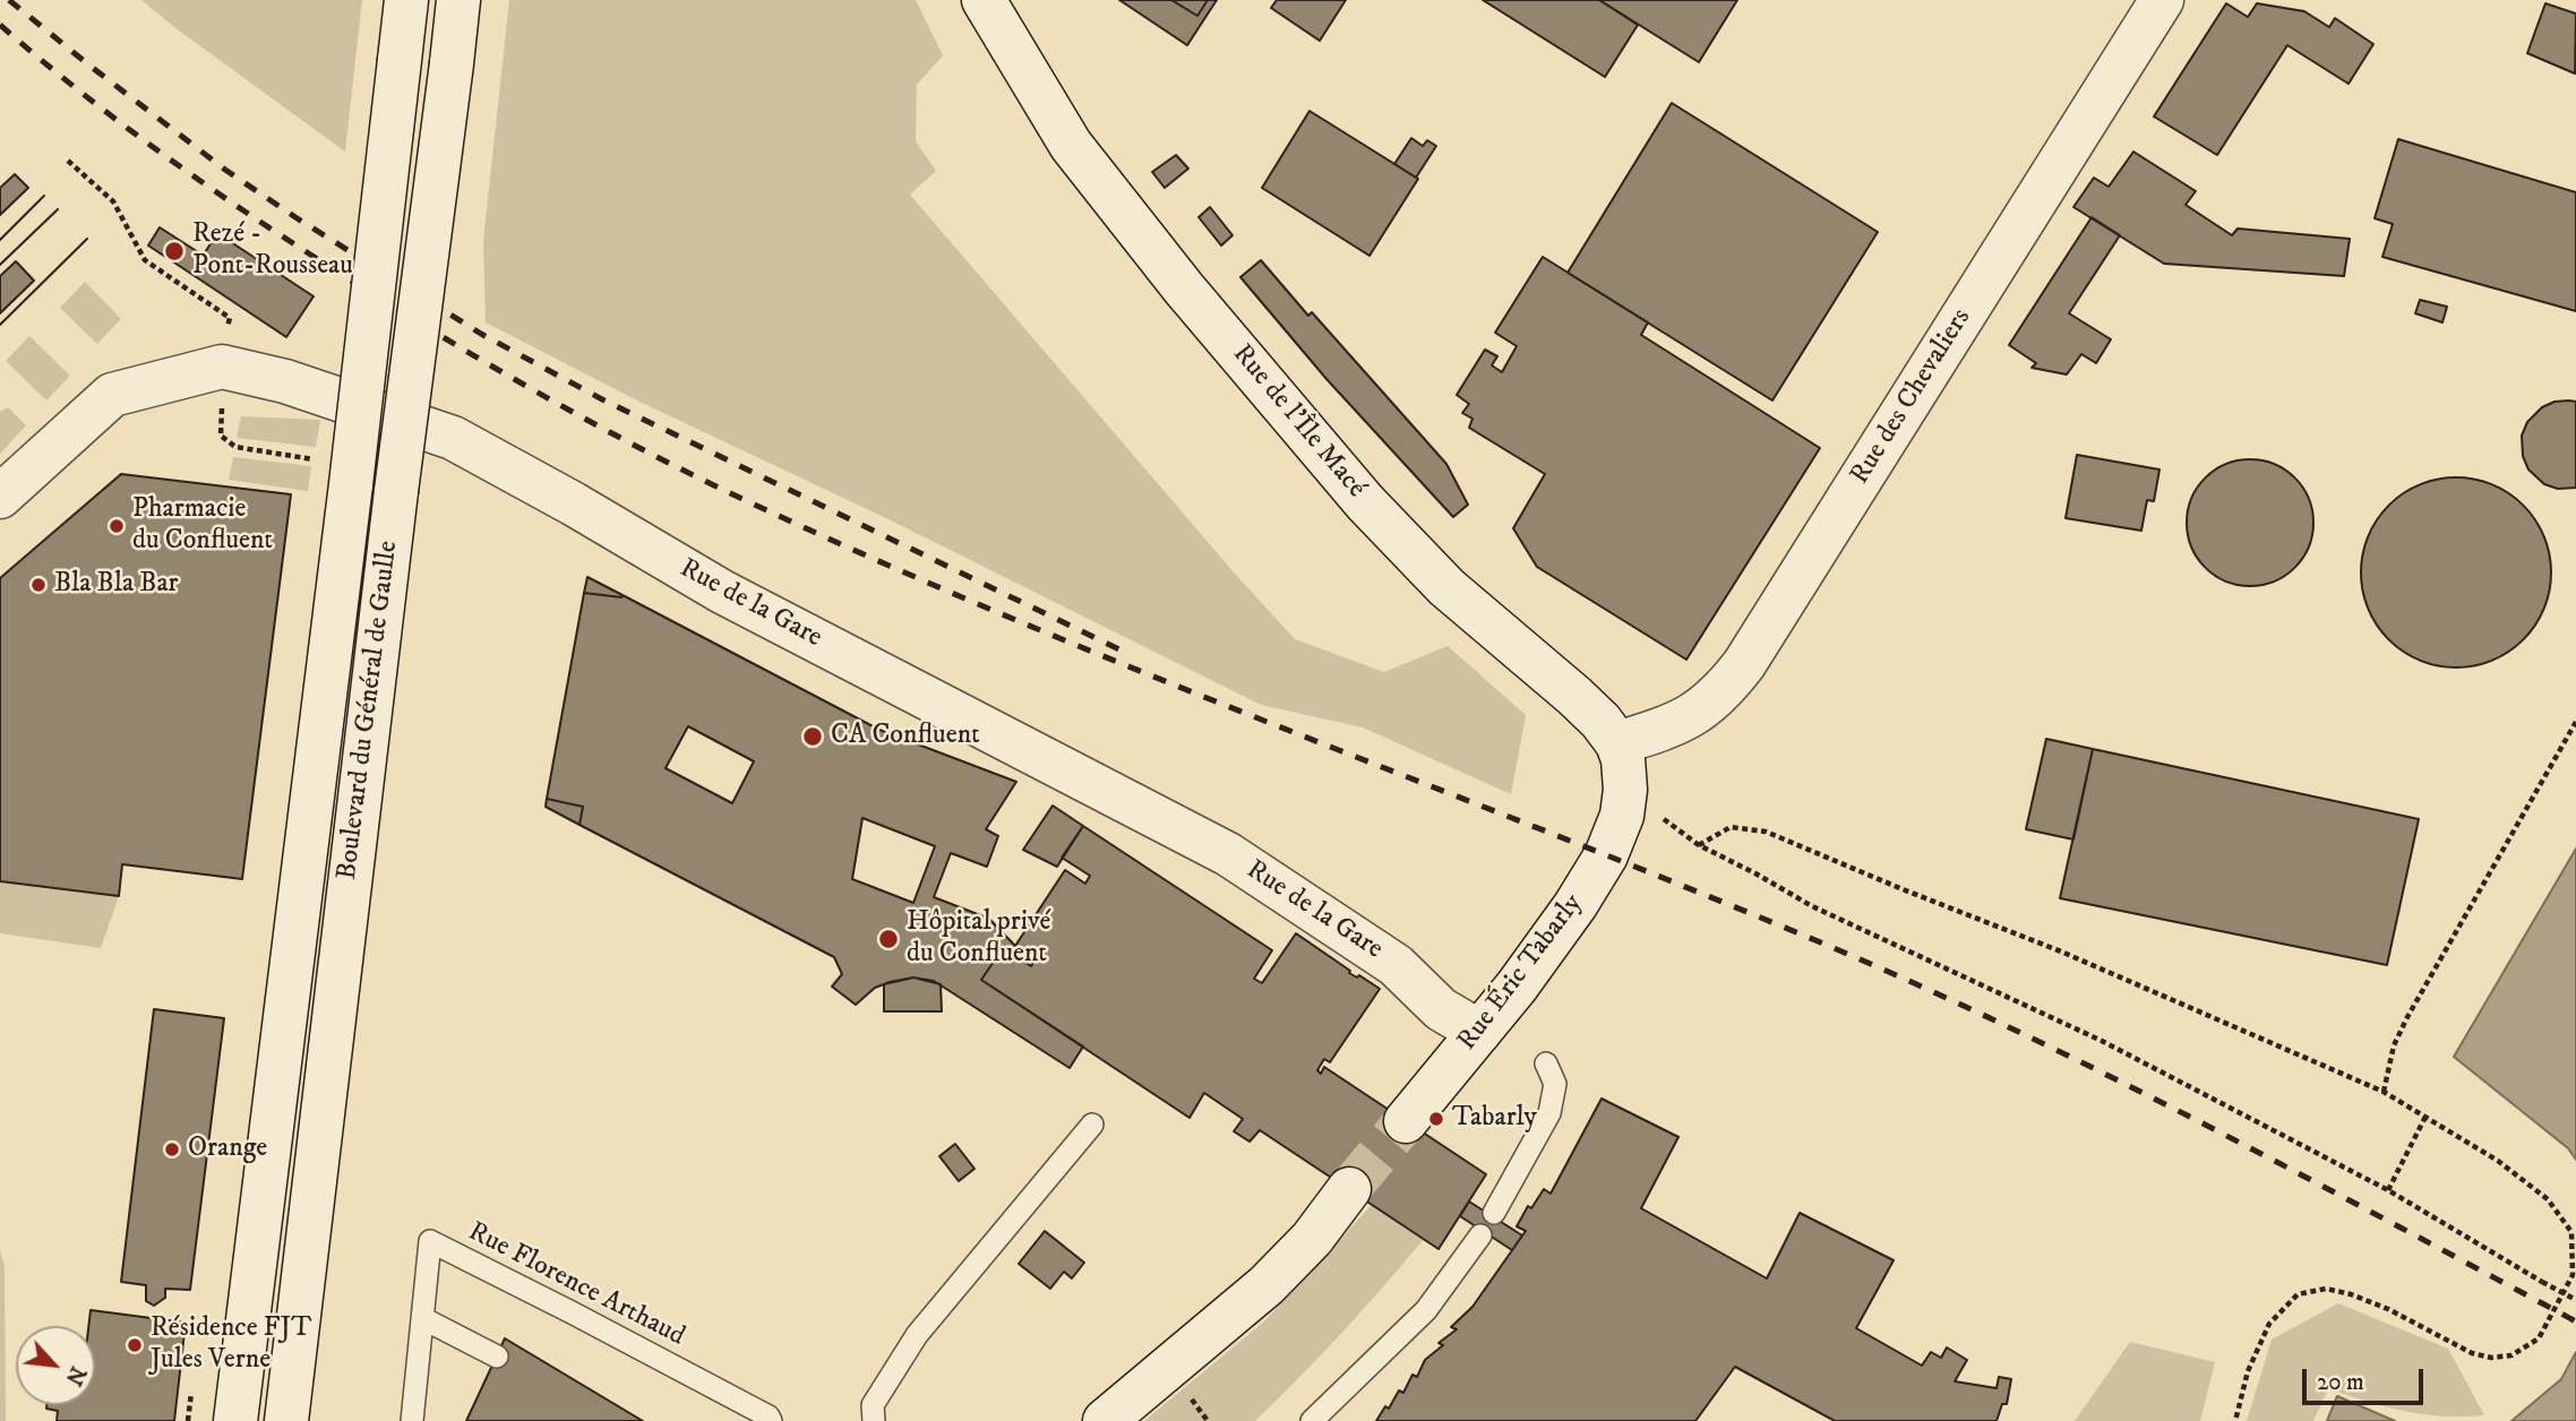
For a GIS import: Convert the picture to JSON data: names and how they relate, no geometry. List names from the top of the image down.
{
  "streets": {
    "street": [
      "Rue des Chevaliers",
      "Rue de l'Île Macé",
      "Rue de la Gare",
      "Boulevard du Général de Gaulle",
      "Rue Éric Tabarly"
    ],
    "lane": ["Rue Florence Arthaud"]
  },
  "crossings": [
    ["Rue des Chevaliers", "Rue de l'Île Macé"],
    ["Rue de l'Île Macé", "Rue Éric Tabarly"],
    ["Rue de la Gare", "Rue Éric Tabarly"]
  ],
  "places": [
    "Rezé - Pont-Rousseau",
    "Pharmacie du Confluent",
    "Bla Bla Bar",
    "CA Confluent",
    "Hôpital privé du Confluent",
    "Tabarly",
    "Orange",
    "Résidence FJT Jules Verne"
  ],
  "scale_bar": "20 m",
  "north": "bottom right"
}
